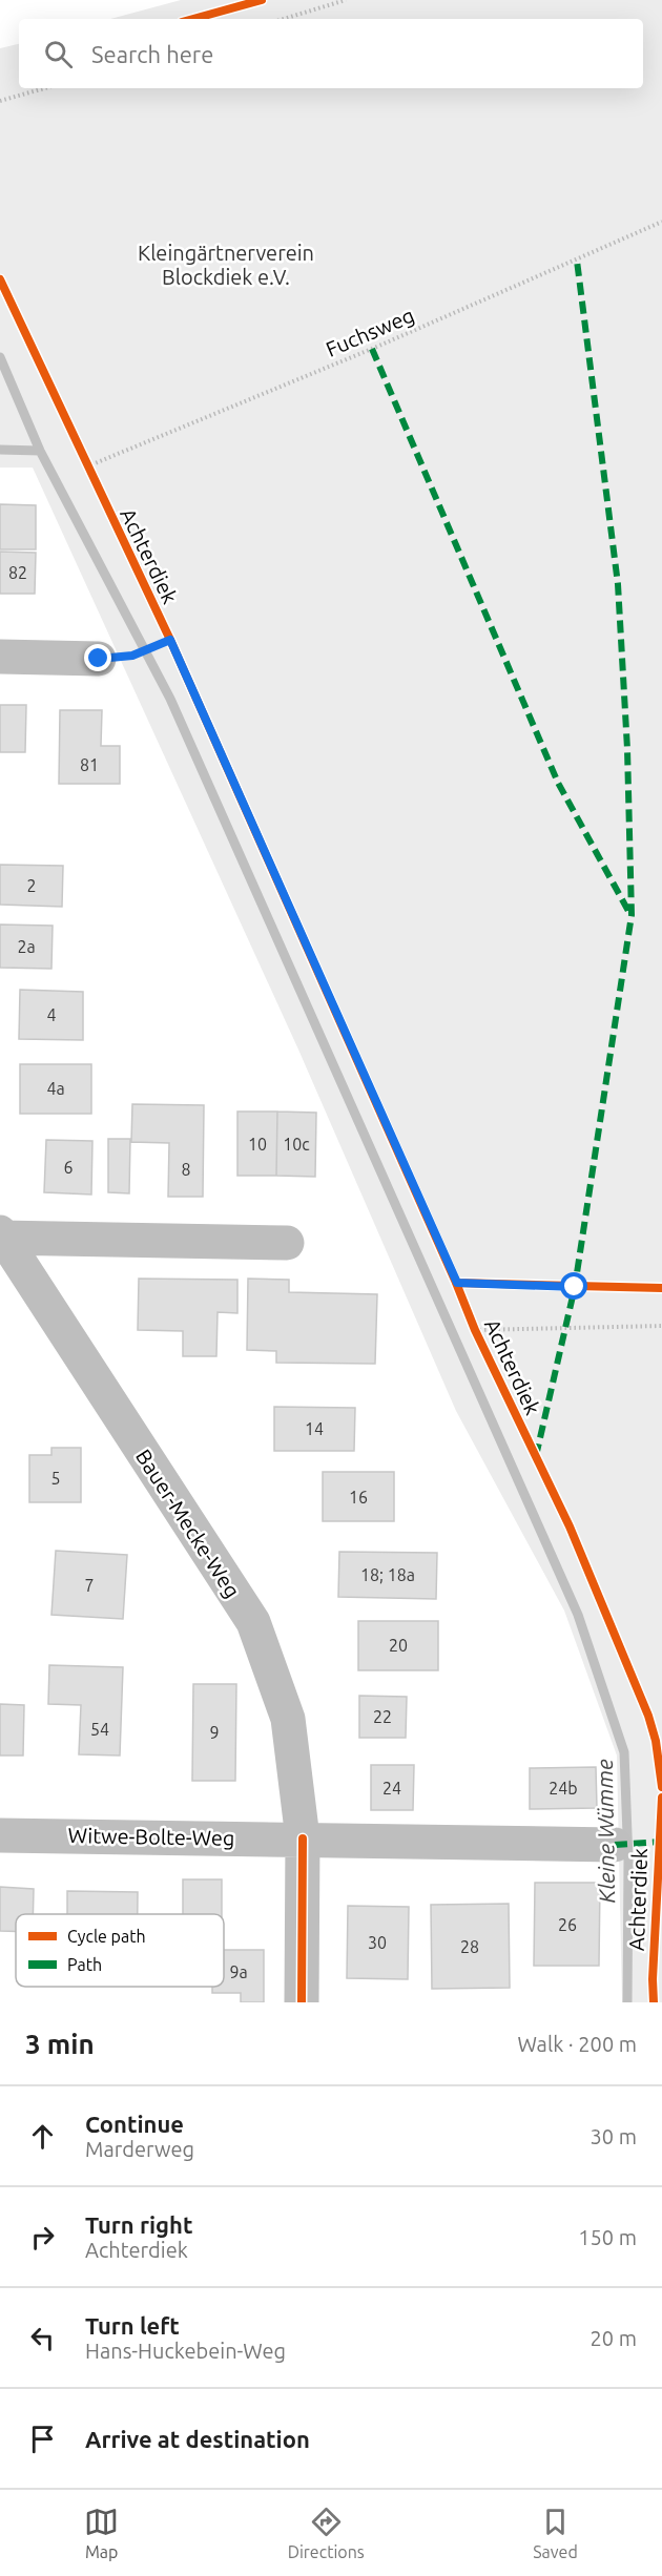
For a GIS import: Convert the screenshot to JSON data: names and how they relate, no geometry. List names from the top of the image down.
{
  "streets": {
    "street": ["Bauer-Mecke-Weg", "Witwe-Bolte-Weg"],
    "path": ["Fuchsweg"],
    "cycle path": ["Achterdiek"]
  },
  "crossings": [
    ["Bauer-Mecke-Weg", "Witwe-Bolte-Weg"]
  ],
  "water": ["Kleine Wümme"],
  "parks": ["Kleingärtnerverein Blockdiek e.V."],
  "house_numbers": [
    "82",
    "81",
    "2",
    "2a",
    "4",
    "4a",
    "10",
    "10c",
    "6",
    "8",
    "14",
    "5",
    "16",
    "18; 18a",
    "7",
    "20",
    "22",
    "54",
    "9",
    "24",
    "24b",
    "26",
    "30",
    "28",
    "9a"
  ],
  "legend": ["Cycle path", "Path"],
  "page": {
    "search": "Search here",
    "heading": ["3 min", "Walk · 200 m"],
    "list": [
      ["Continue", "Marderweg", "30 m"],
      ["Turn right", "Achterdiek", "150 m"],
      ["Turn left", "Hans-Huckebein-Weg", "20 m"],
      "Arrive at destination"
    ],
    "nav": ["Map", "Directions", "Saved"]
  }
}
